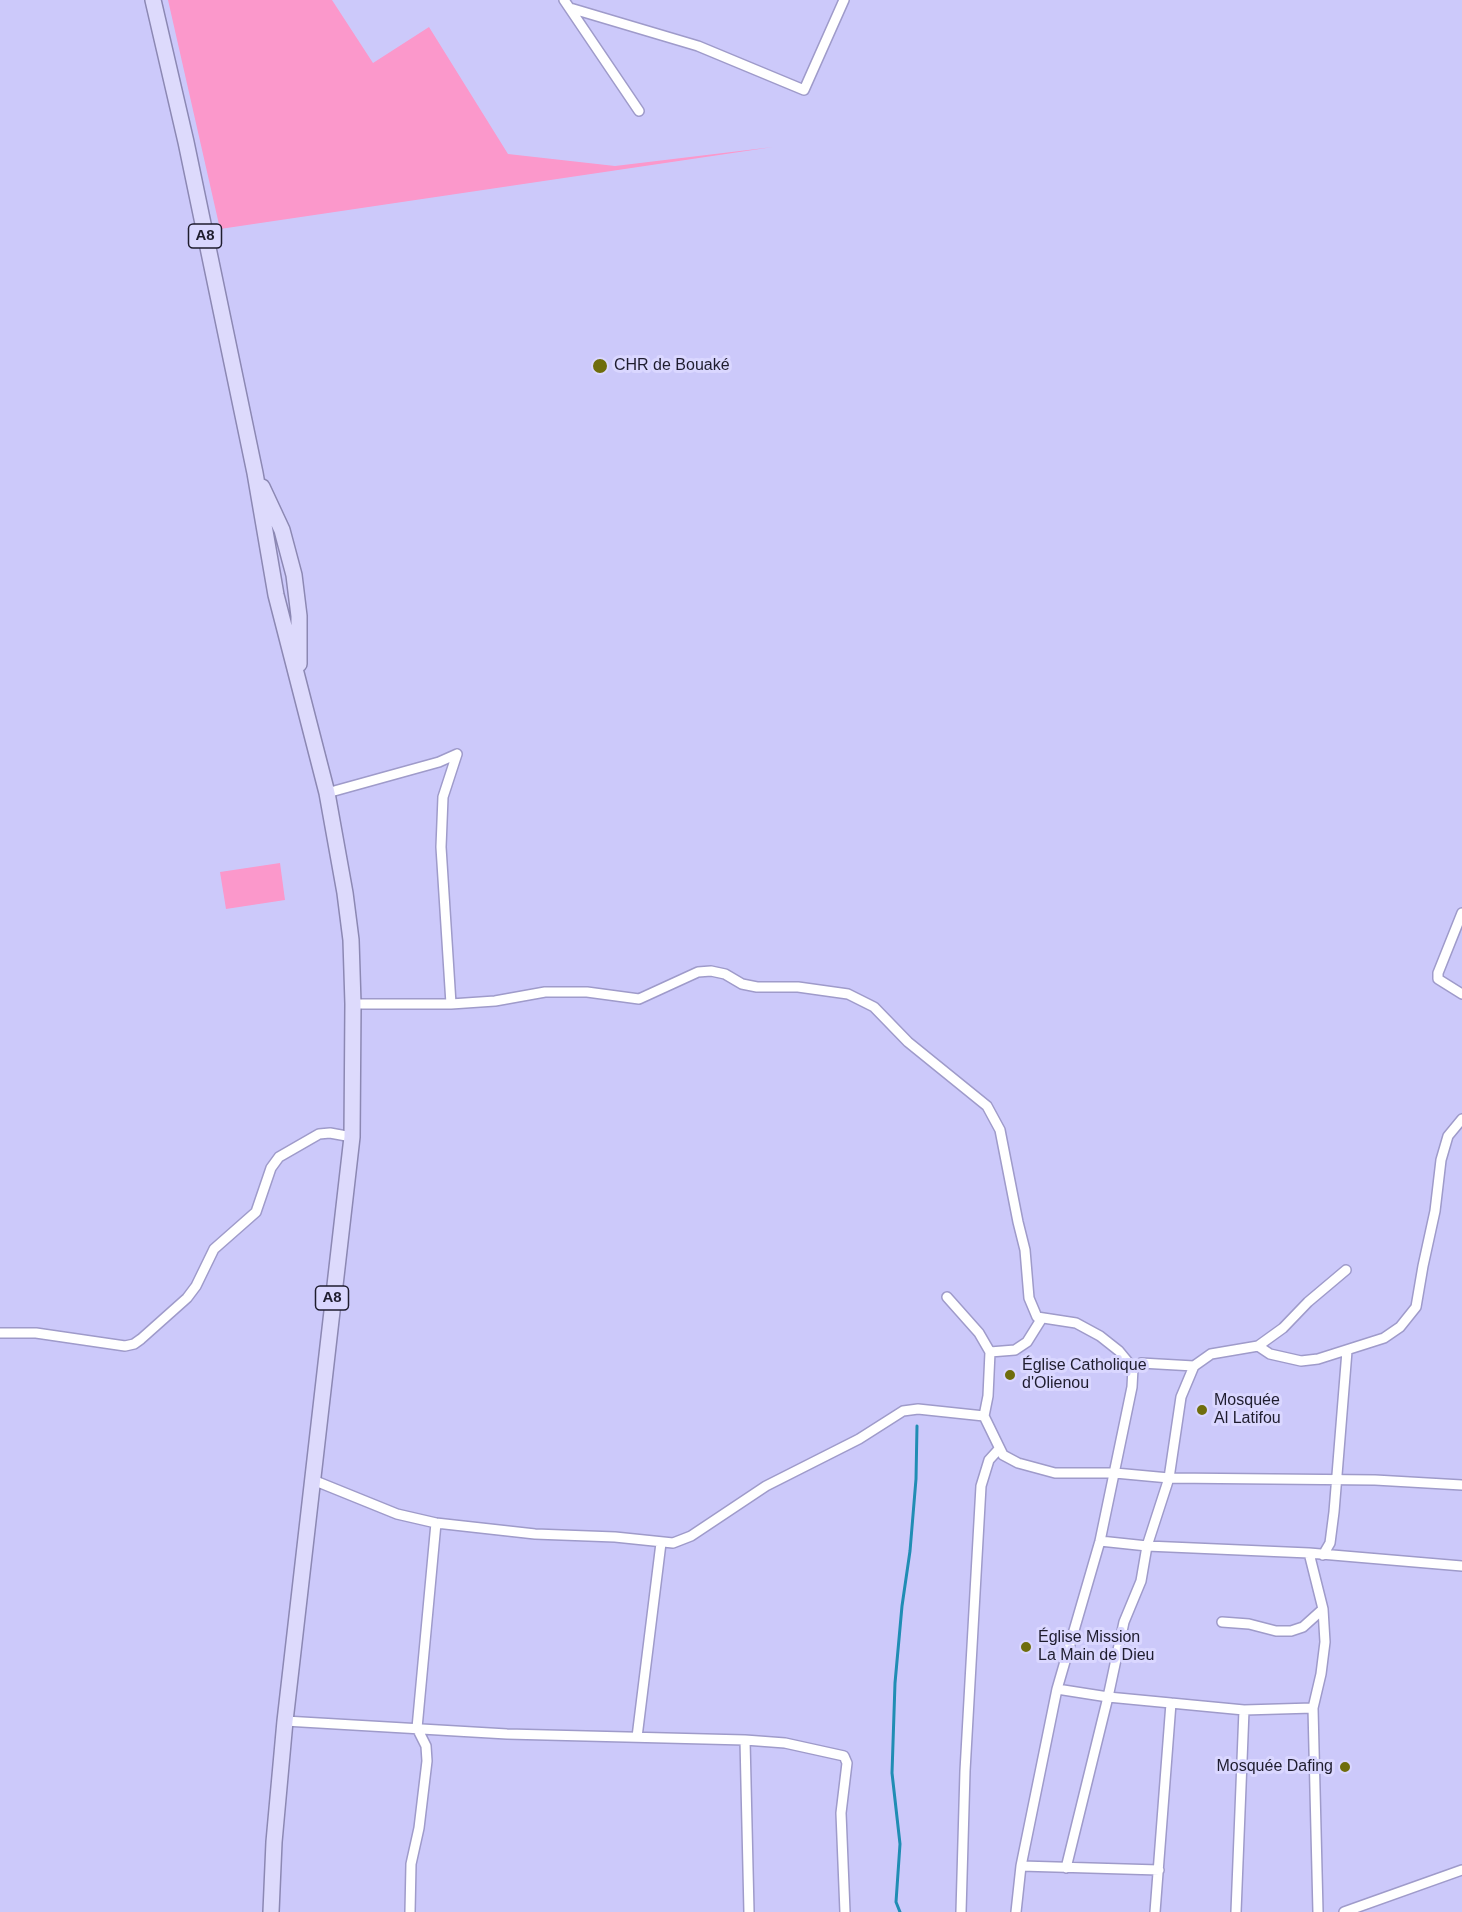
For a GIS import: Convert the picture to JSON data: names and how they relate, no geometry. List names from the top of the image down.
{
  "streets": {
    "main road": ["A8"]
  },
  "places": [
    "CHR de Bouaké",
    "Église Catholique d'Olienou",
    "Mosquée Al Latifou",
    "Église Mission La Main de Dieu",
    "Mosquée Dafing"
  ]
}
